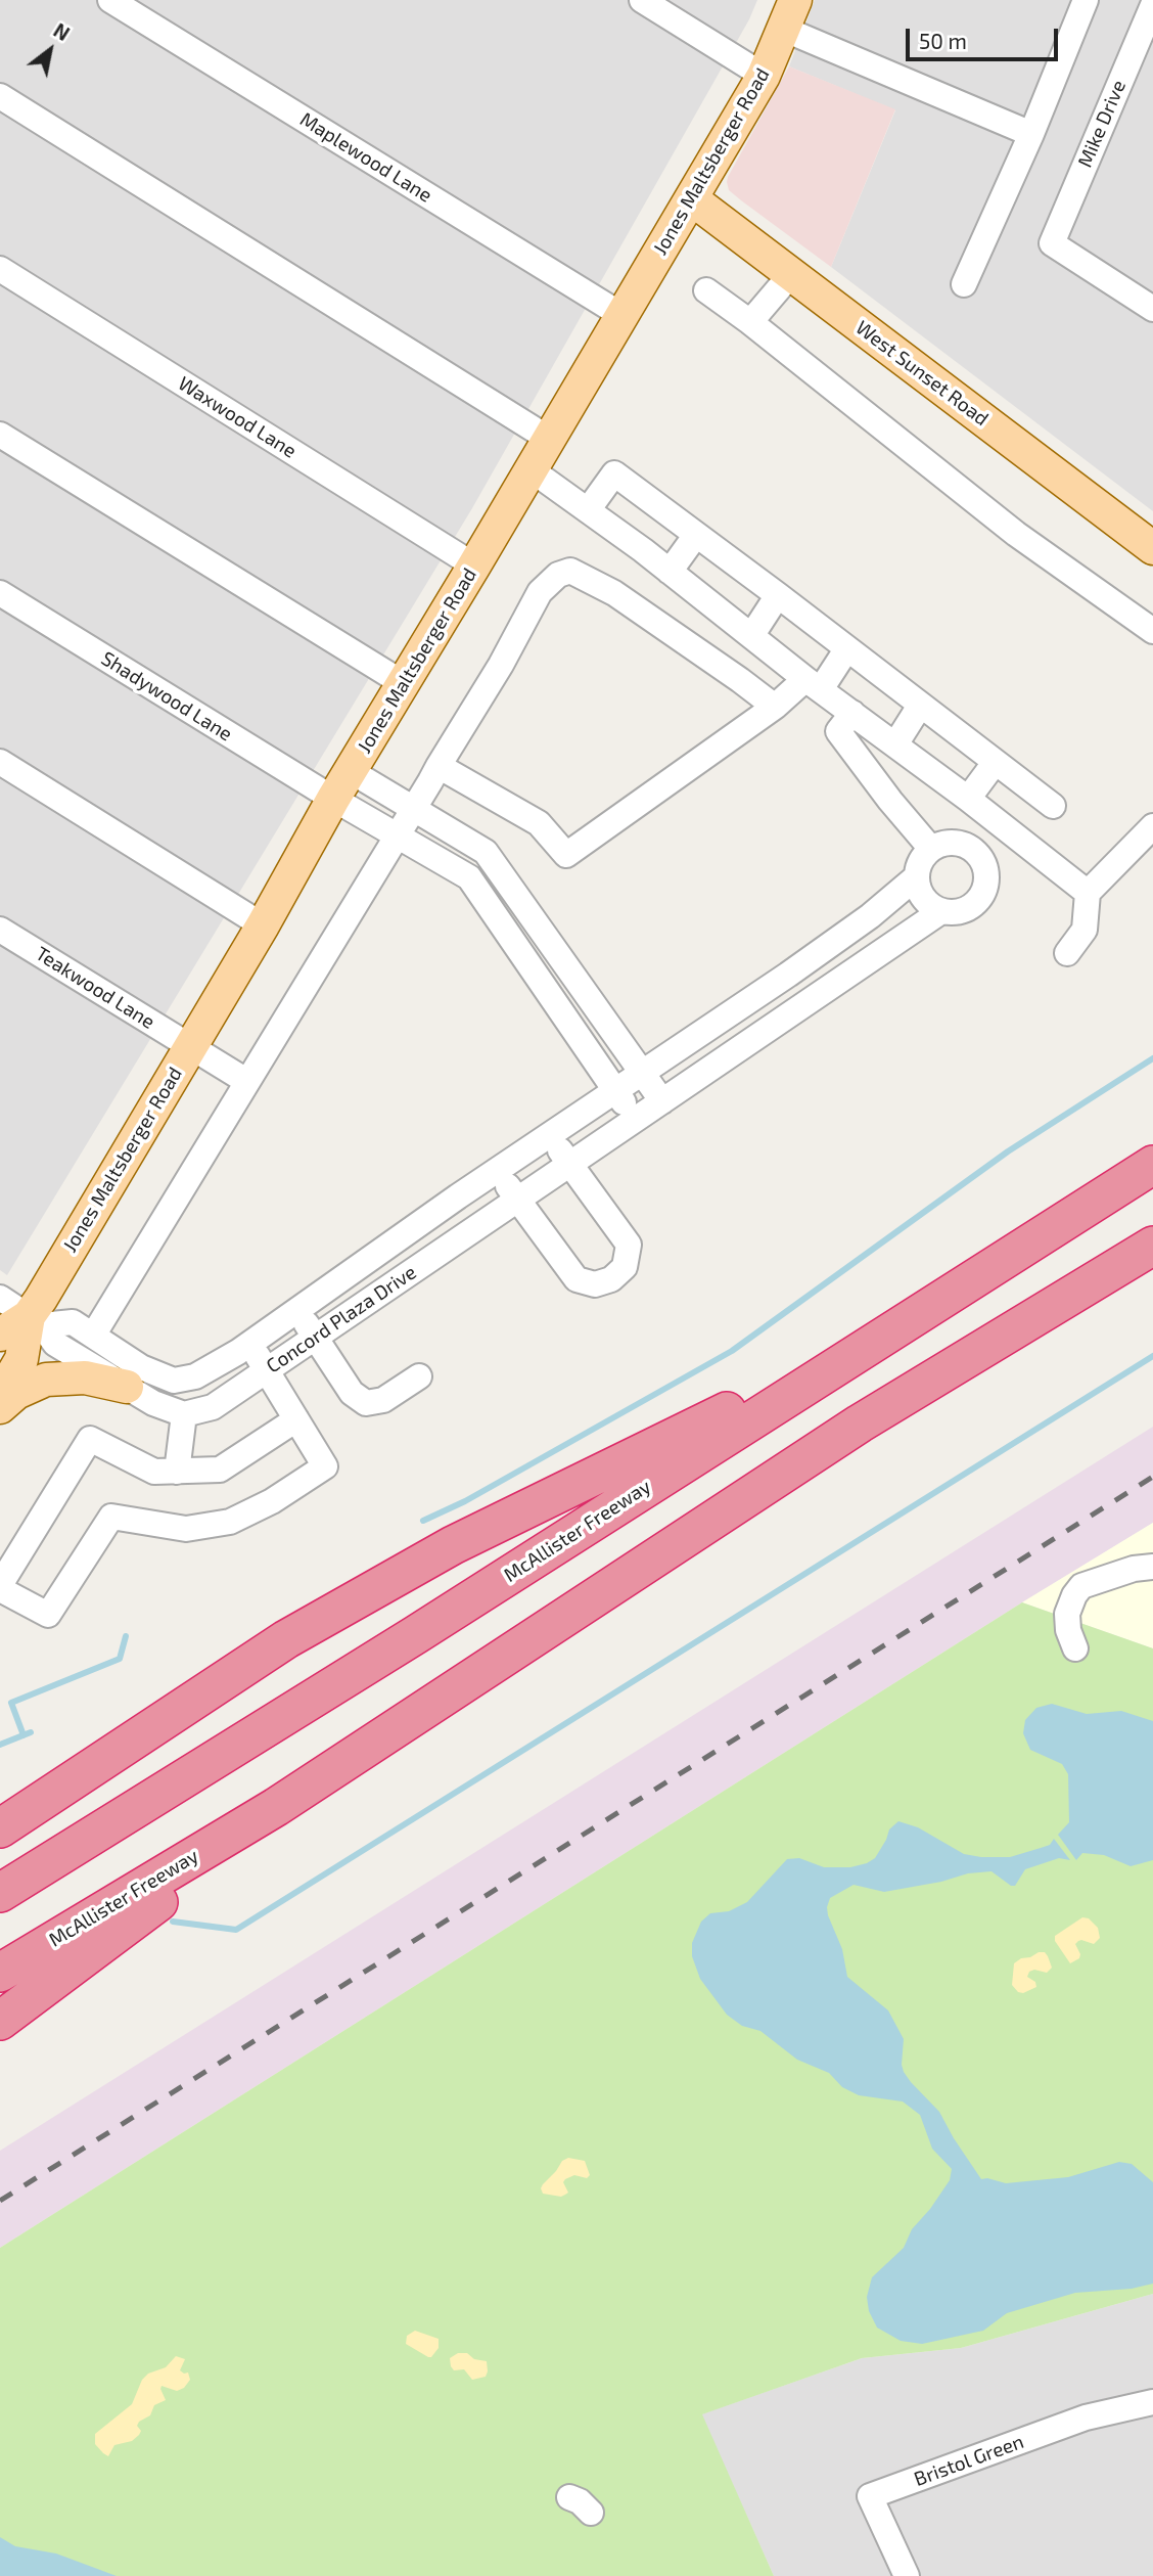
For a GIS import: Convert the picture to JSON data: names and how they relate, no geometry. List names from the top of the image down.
{
  "streets": {
    "highway": ["McAllister Freeway"],
    "main road": ["Jones Maltsberger Road", "West Sunset Road"],
    "street": [
      "Mike Drive",
      "Maplewood Lane",
      "Waxwood Lane",
      "Shadywood Lane",
      "Teakwood Lane",
      "Concord Plaza Drive",
      "Bristol Green"
    ]
  },
  "crossings": [
    ["Maplewood Lane", "Jones Maltsberger Road"],
    ["Jones Maltsberger Road", "West Sunset Road"],
    ["Jones Maltsberger Road", "Waxwood Lane"],
    ["Jones Maltsberger Road", "Shadywood Lane"],
    ["Jones Maltsberger Road", "Teakwood Lane"],
    ["Jones Maltsberger Road", "Concord Plaza Drive"],
    ["Shadywood Lane", "Concord Plaza Drive"]
  ],
  "scale_bar": "50 m",
  "north": "top right"
}
